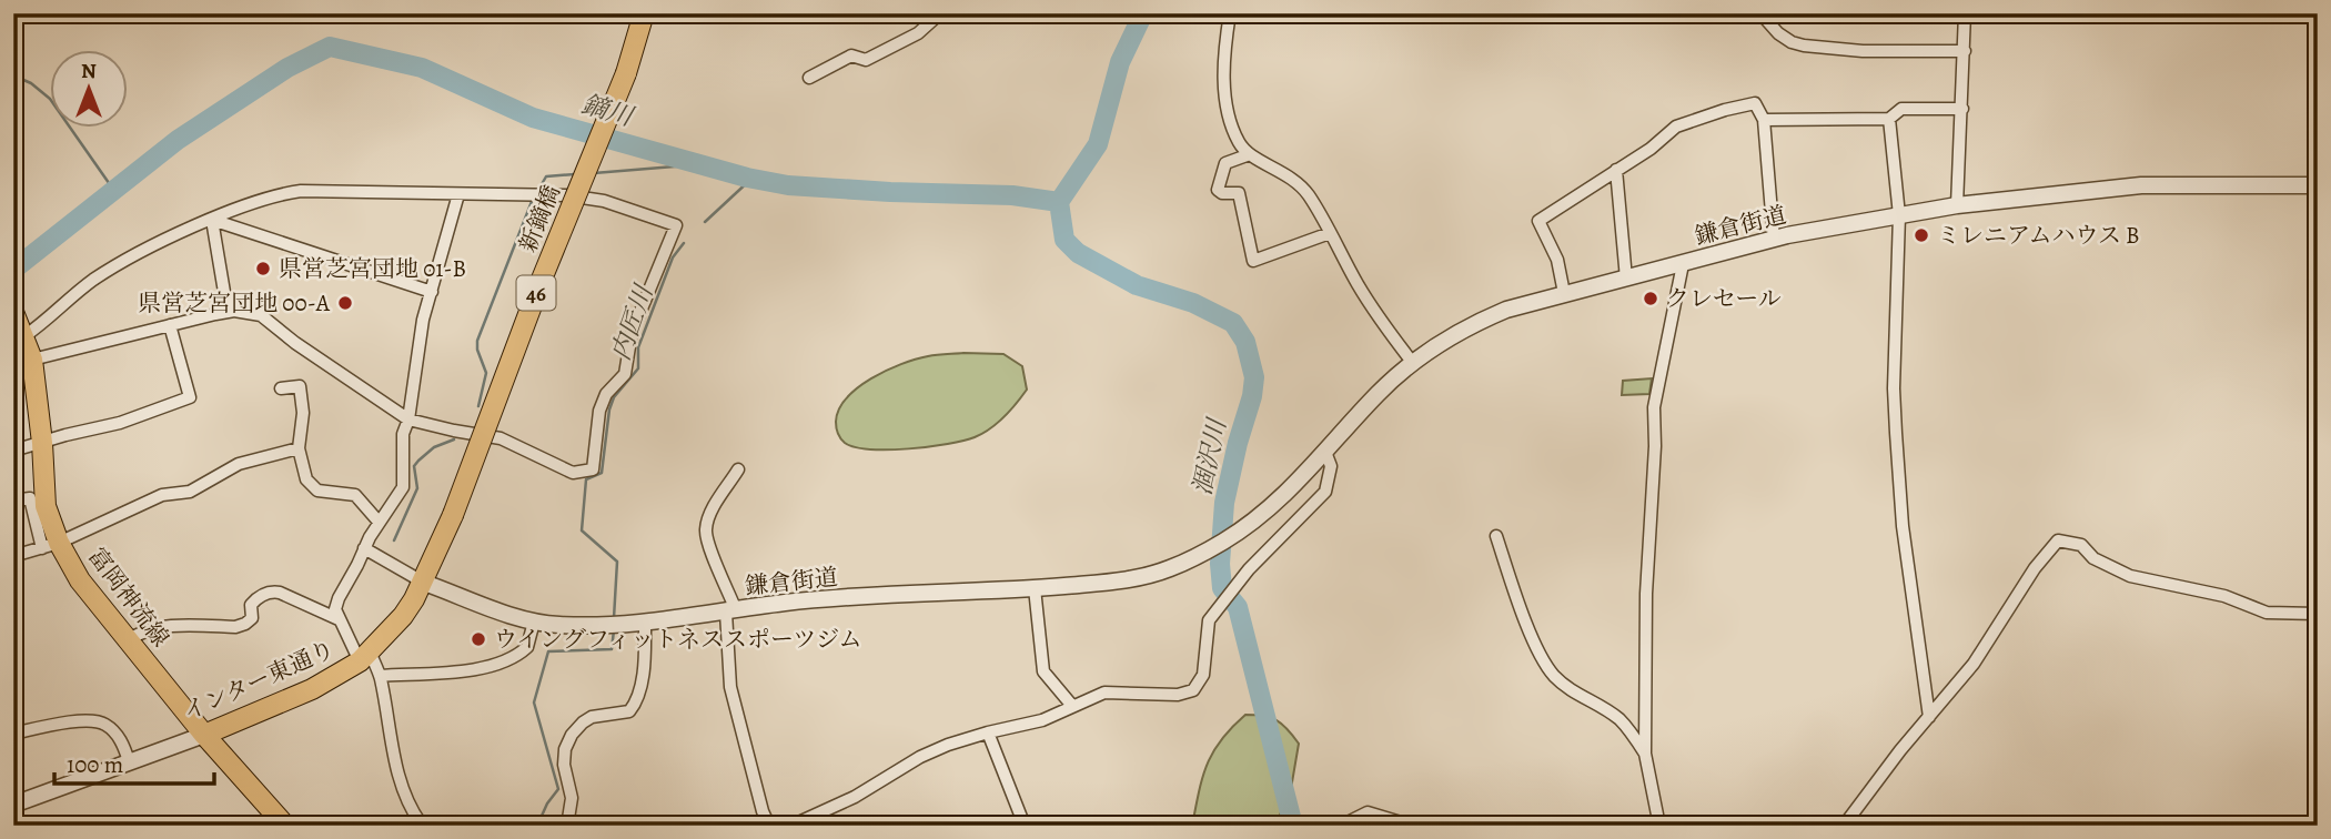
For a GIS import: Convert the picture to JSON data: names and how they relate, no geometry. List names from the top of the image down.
{
  "streets": {
    "main road": [
      "新鏑橋",
      "46",
      "富岡神流線",
      "インター東通り"
    ],
    "street": ["鎌倉街道"]
  },
  "crossings": [
    ["新鏑橋", "インター東通り"],
    ["鎌倉街道", "インター東通り"],
    ["富岡神流線", "インター東通り"]
  ],
  "water": ["鏑川", "内匠川", "涸沢川"],
  "places": [
    "ミレニアムハウス B",
    "県営芝宮団地 01-B",
    "クレセール",
    "県営芝宮団地 00-A",
    "ウイングフィットネススポーツジム"
  ],
  "scale_bar": "100 m",
  "north": "top"
}
